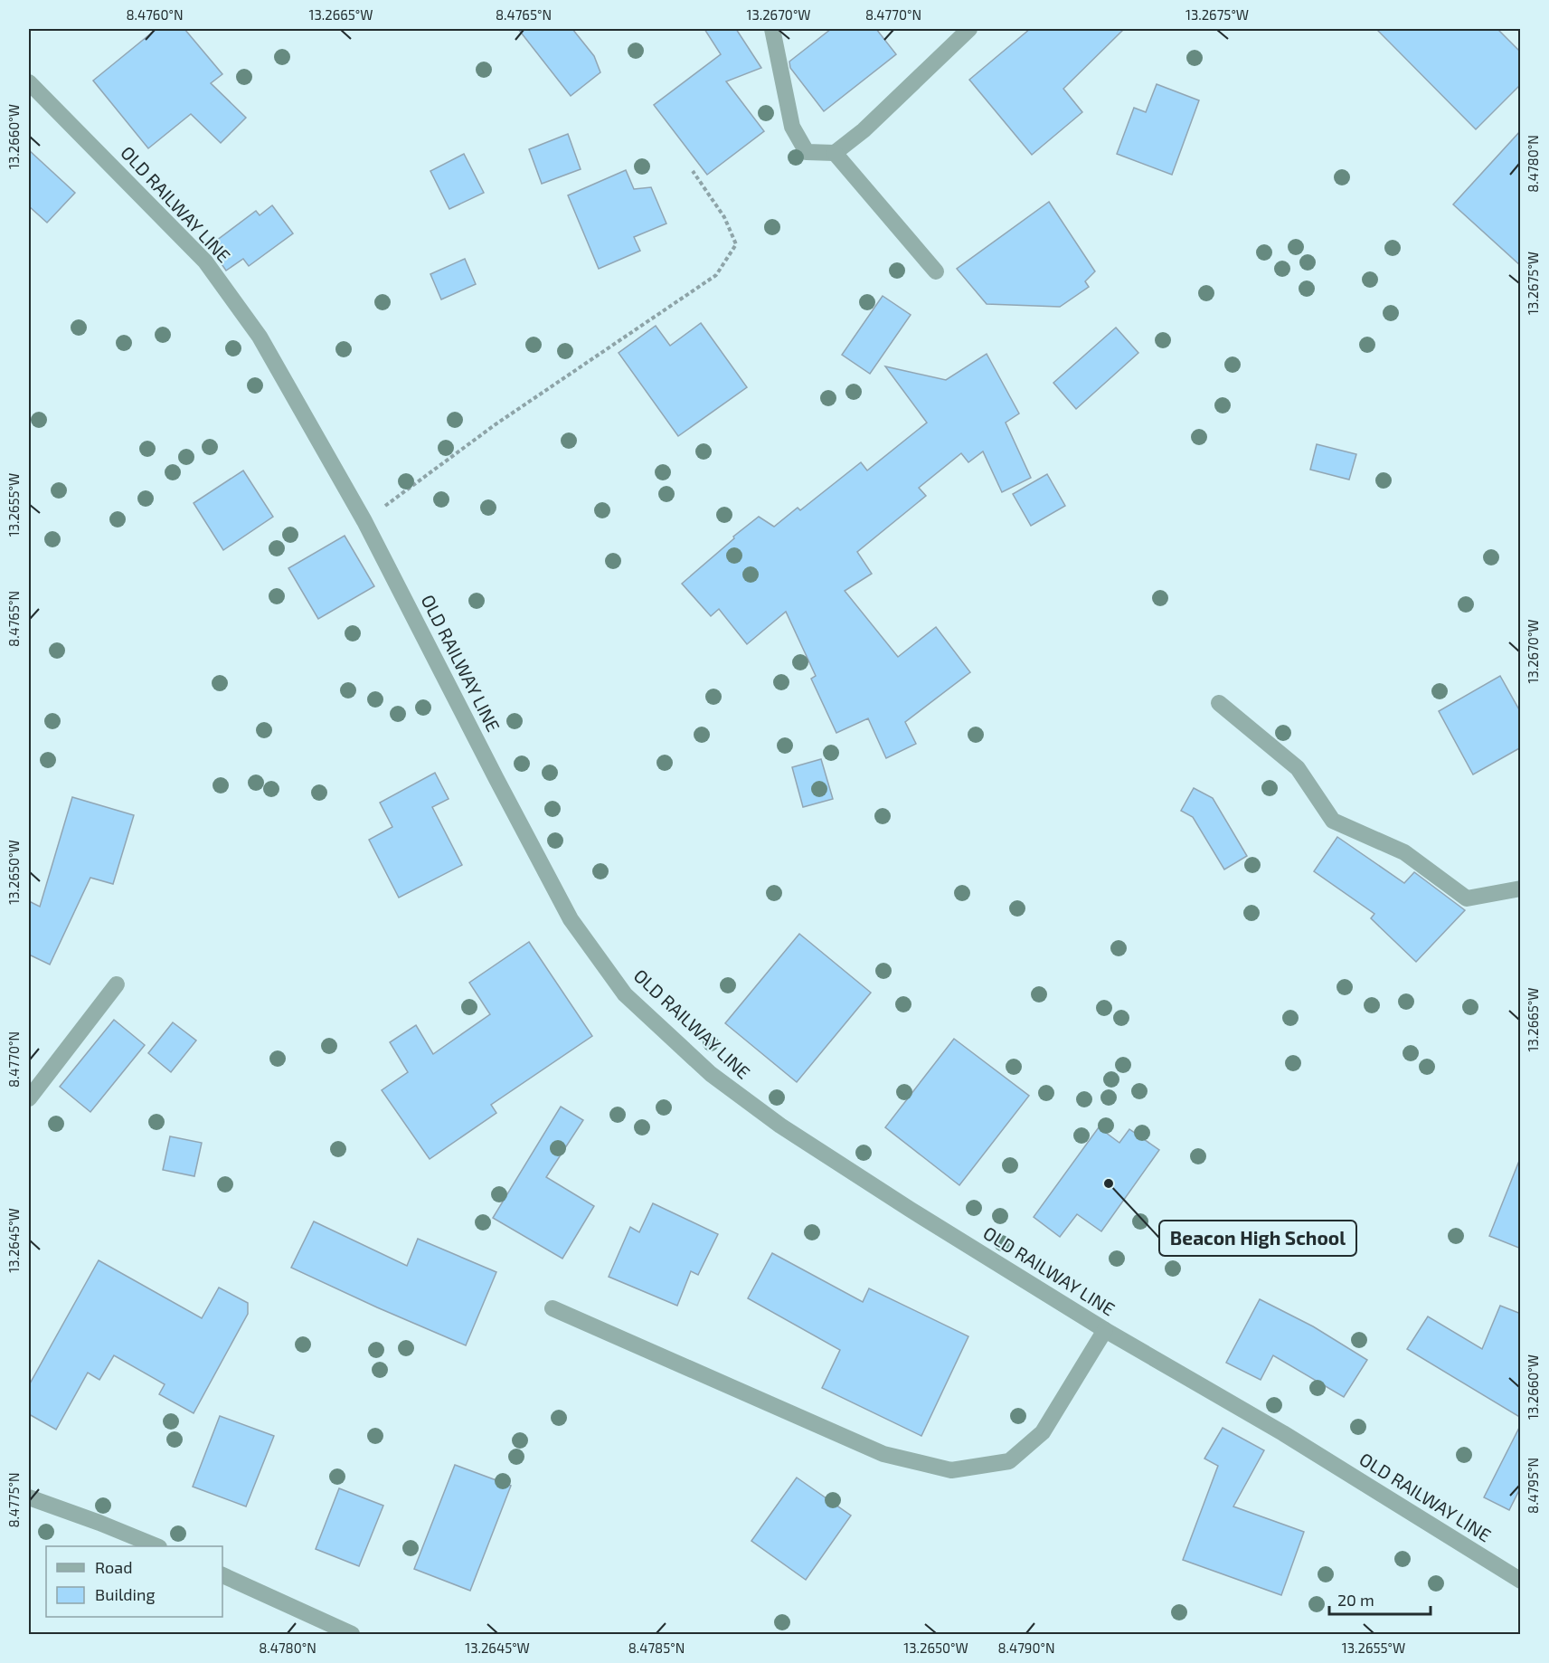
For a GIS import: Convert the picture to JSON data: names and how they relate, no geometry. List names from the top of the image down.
{
  "streets": {
    "street": ["OLD RAILWAY LINE"]
  },
  "places": ["Beacon High School"],
  "legend": ["Road", "Building"],
  "scale_bar": "20 m",
  "coordinates": [
    "8.4760°N",
    "13.2665°W",
    "8.4765°N",
    "13.2670°W",
    "8.4770°N",
    "13.2675°W",
    "13.2660°W",
    "8.4780°N",
    "13.2655°W",
    "13.2650°W",
    "13.2645°W",
    "8.4795°N",
    "8.4775°N",
    "8.4785°N",
    "8.4790°N"
  ]
}
